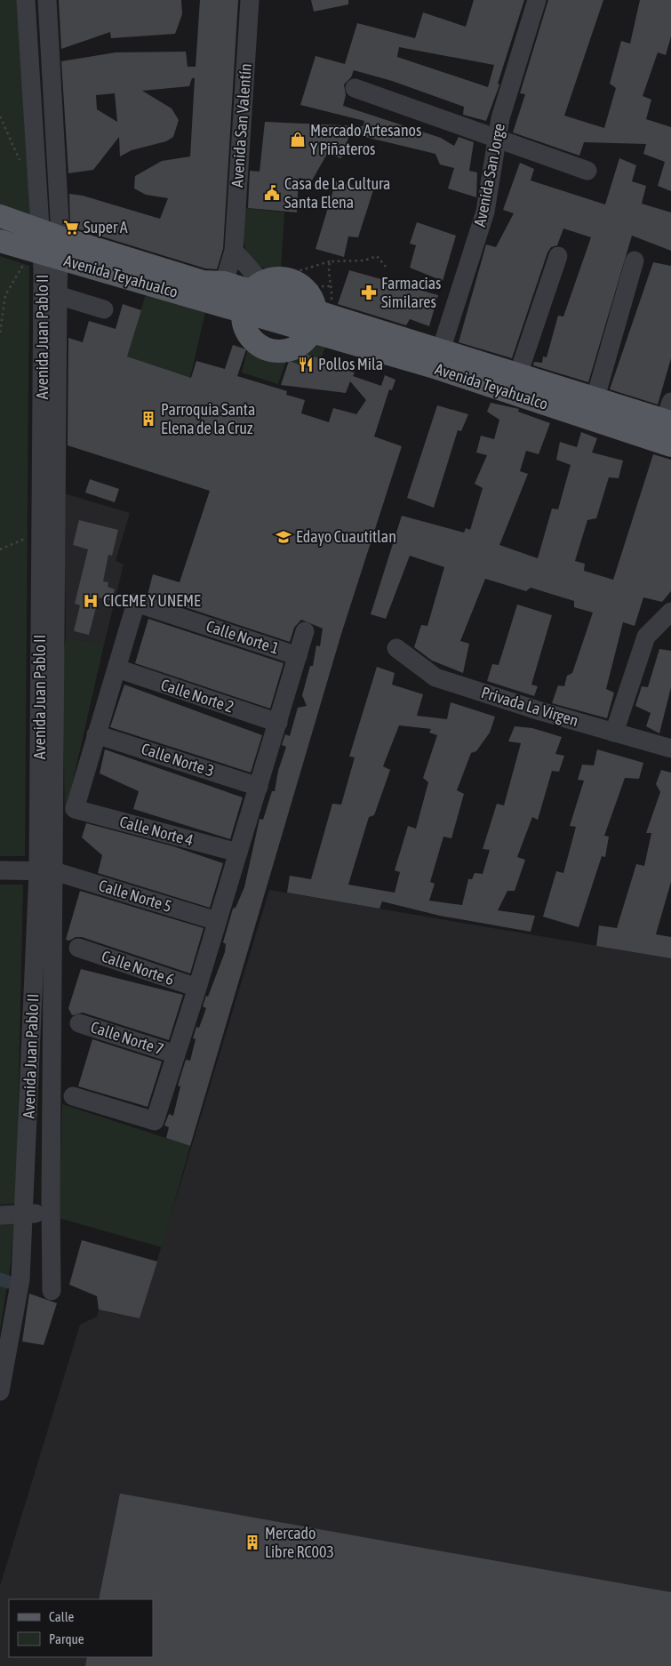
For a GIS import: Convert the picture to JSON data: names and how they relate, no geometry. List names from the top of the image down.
{
  "streets": {
    "main road": ["Avenida Teyahualco"],
    "street": [
      "Avenida San Valentín",
      "Avenida San Jorge",
      "Avenida Juan Pablo II",
      "Calle Norte 1",
      "Calle Norte 2",
      "Privada La Virgen",
      "Calle Norte 3",
      "Calle Norte 4",
      "Calle Norte 5",
      "Calle Norte 6",
      "Calle Norte 7"
    ]
  },
  "crossings": [
    ["Avenida San Valentín", "Avenida Teyahualco"],
    ["Avenida San Jorge", "Avenida Teyahualco"],
    ["Avenida Teyahualco", "Avenida Juan Pablo II"],
    ["Avenida Juan Pablo II", "Calle Norte 5"],
    ["Calle Norte 1", "Calle Norte 2"],
    ["Calle Norte 3", "Calle Norte 4"]
  ],
  "places": {
    "shop": ["Mercado Artesanos Y Piñateros"],
    "public building": ["Casa de La Cultura Santa Elena"],
    "supermarket": ["Super A"],
    "pharmacy": ["Farmacias Similares"],
    "restaurant": ["Pollos Mila"],
    "building": ["Parroquia Santa Elena de la Cruz", "Mercado Libre RC003"],
    "school or university": ["Edayo Cuautitlan"],
    "hospital": ["CICEME Y UNEME"]
  },
  "legend": ["Calle", "Parque"]
}
